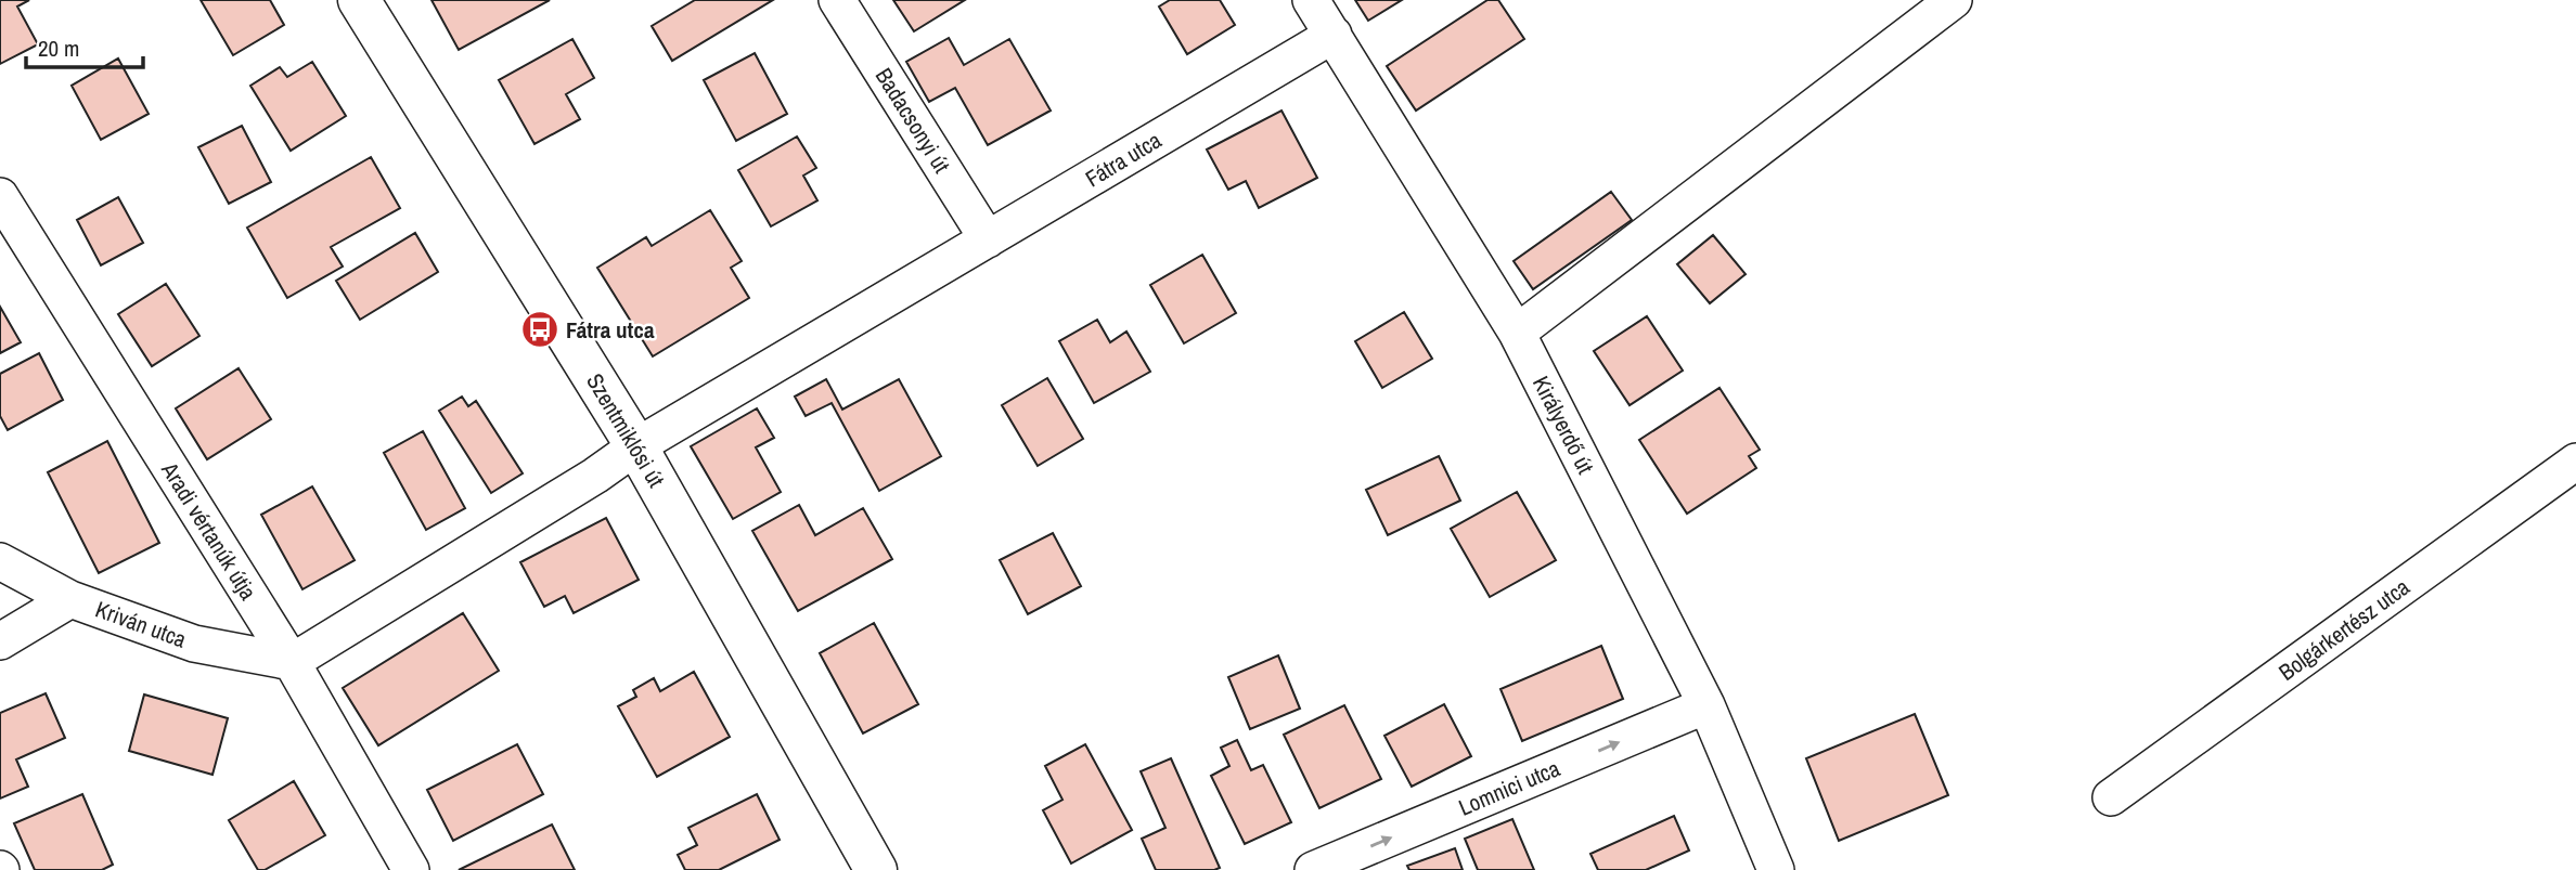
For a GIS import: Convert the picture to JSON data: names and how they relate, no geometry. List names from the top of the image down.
{
  "streets": {
    "street": [
      "Badacsonyi út",
      "Fátra utca",
      "Királyerdő út",
      "Szentmiklósi út",
      "Aradi vértanúk útja",
      "Kriván utca",
      "Bolgárkertész utca",
      "Lomnici utca"
    ]
  },
  "crossings": [
    ["Badacsonyi út", "Fátra utca"],
    ["Fátra utca", "Királyerdő út"],
    ["Fátra utca", "Szentmiklósi út"],
    ["Fátra utca", "Aradi vértanúk útja"],
    ["Fátra utca", "Kriván utca"],
    ["Királyerdő út", "Lomnici utca"],
    ["Aradi vértanúk útja", "Kriván utca"]
  ],
  "one_way": ["Lomnici utca"],
  "places": {
    "bus stop": ["Fátra utca"]
  },
  "scale_bar": "20 m"
}
